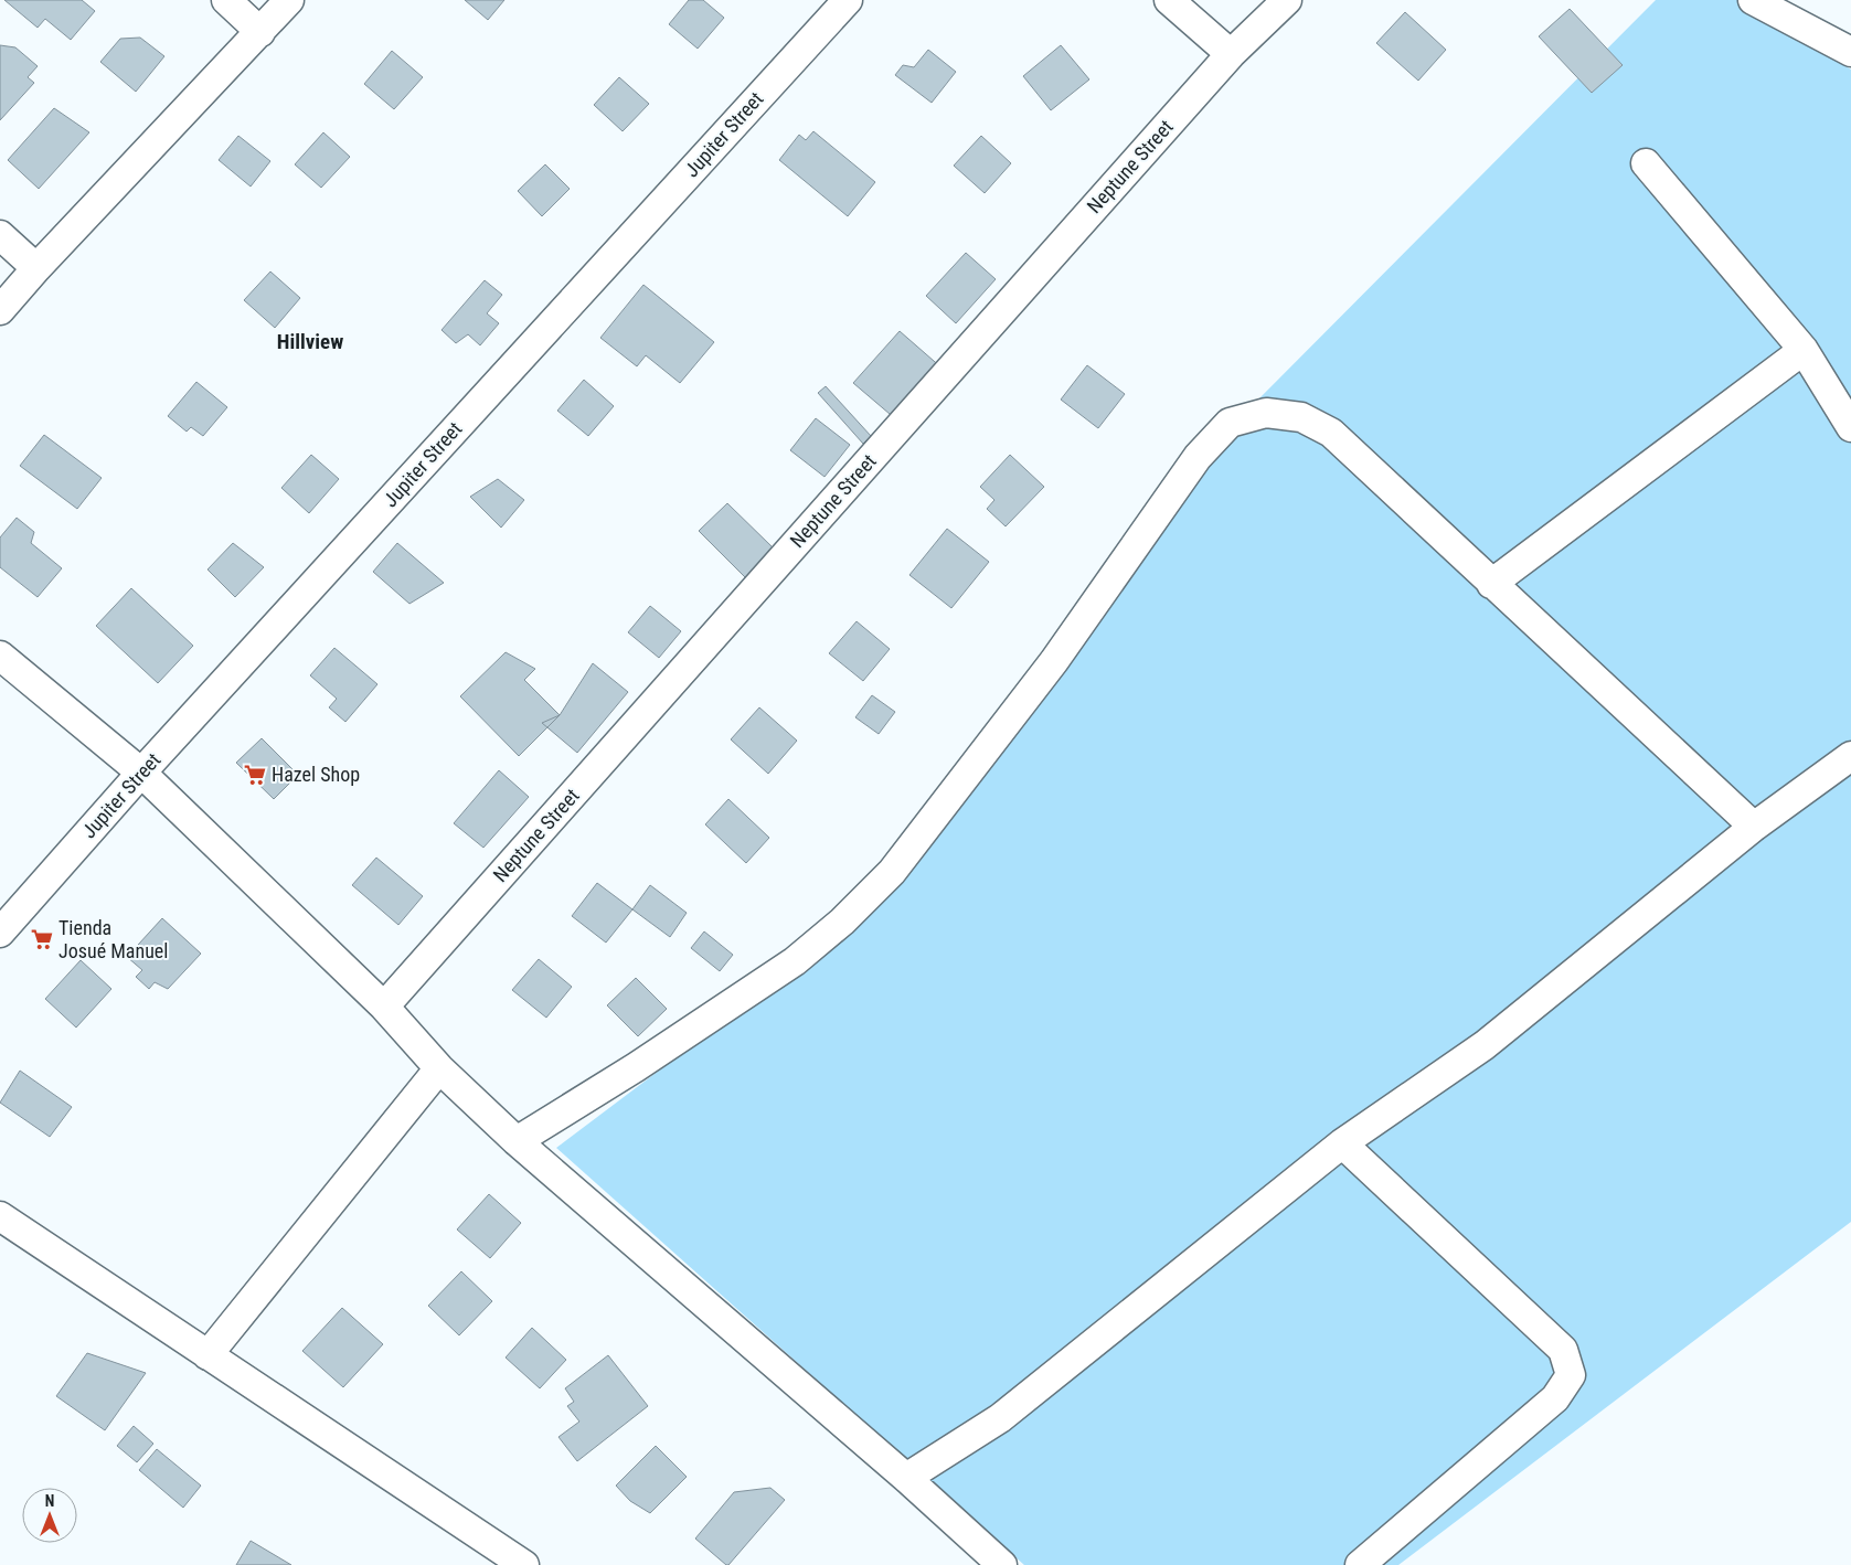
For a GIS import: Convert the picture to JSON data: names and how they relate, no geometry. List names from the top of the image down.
{
  "streets": {
    "street": ["Jupiter Street", "Neptune Street"]
  },
  "districts": ["Hillview"],
  "places": {
    "supermarket": ["Hazel Shop", "Tienda Josué Manuel"]
  },
  "north": "top"
}
